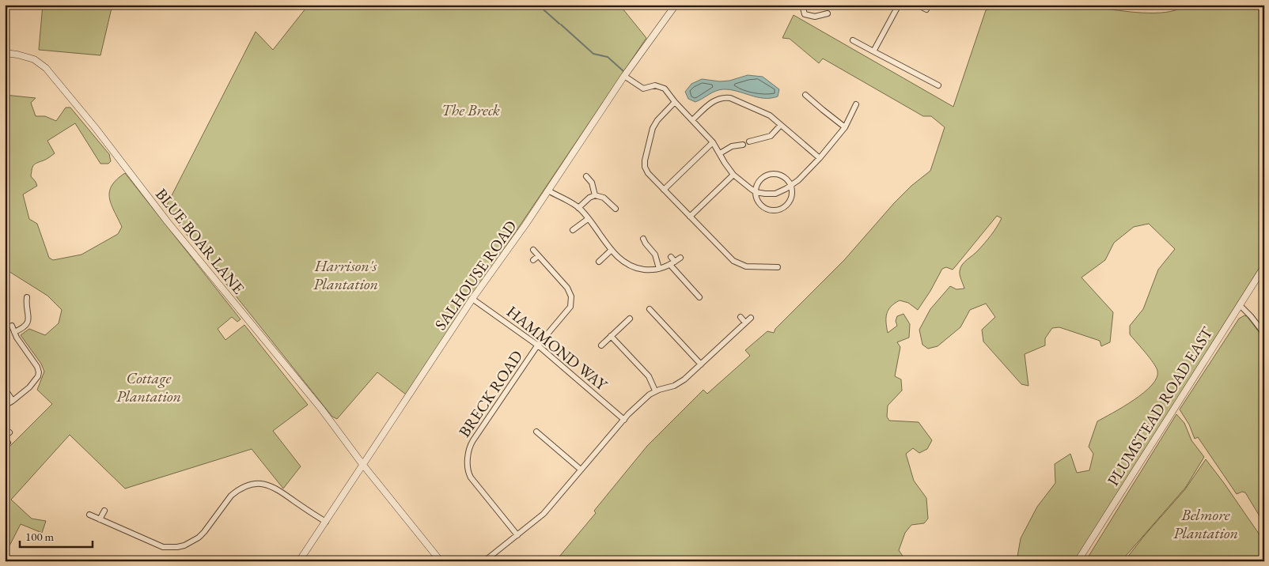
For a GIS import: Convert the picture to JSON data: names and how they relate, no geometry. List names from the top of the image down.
{
  "streets": {
    "street": [
      "BLUE BOAR LANE",
      "SALHOUSE ROAD",
      "HAMMOND WAY",
      "BRECK ROAD",
      "PLUMSTEAD ROAD EAST"
    ]
  },
  "crossings": [
    ["BLUE BOAR LANE", "SALHOUSE ROAD"],
    ["SALHOUSE ROAD", "HAMMOND WAY"],
    ["HAMMOND WAY", "BRECK ROAD"]
  ],
  "parks": [
    "The Breck",
    "Harrison's Plantation",
    "Cottage Plantation",
    "Belmore Plantation"
  ],
  "scale_bar": "100 m"
}
